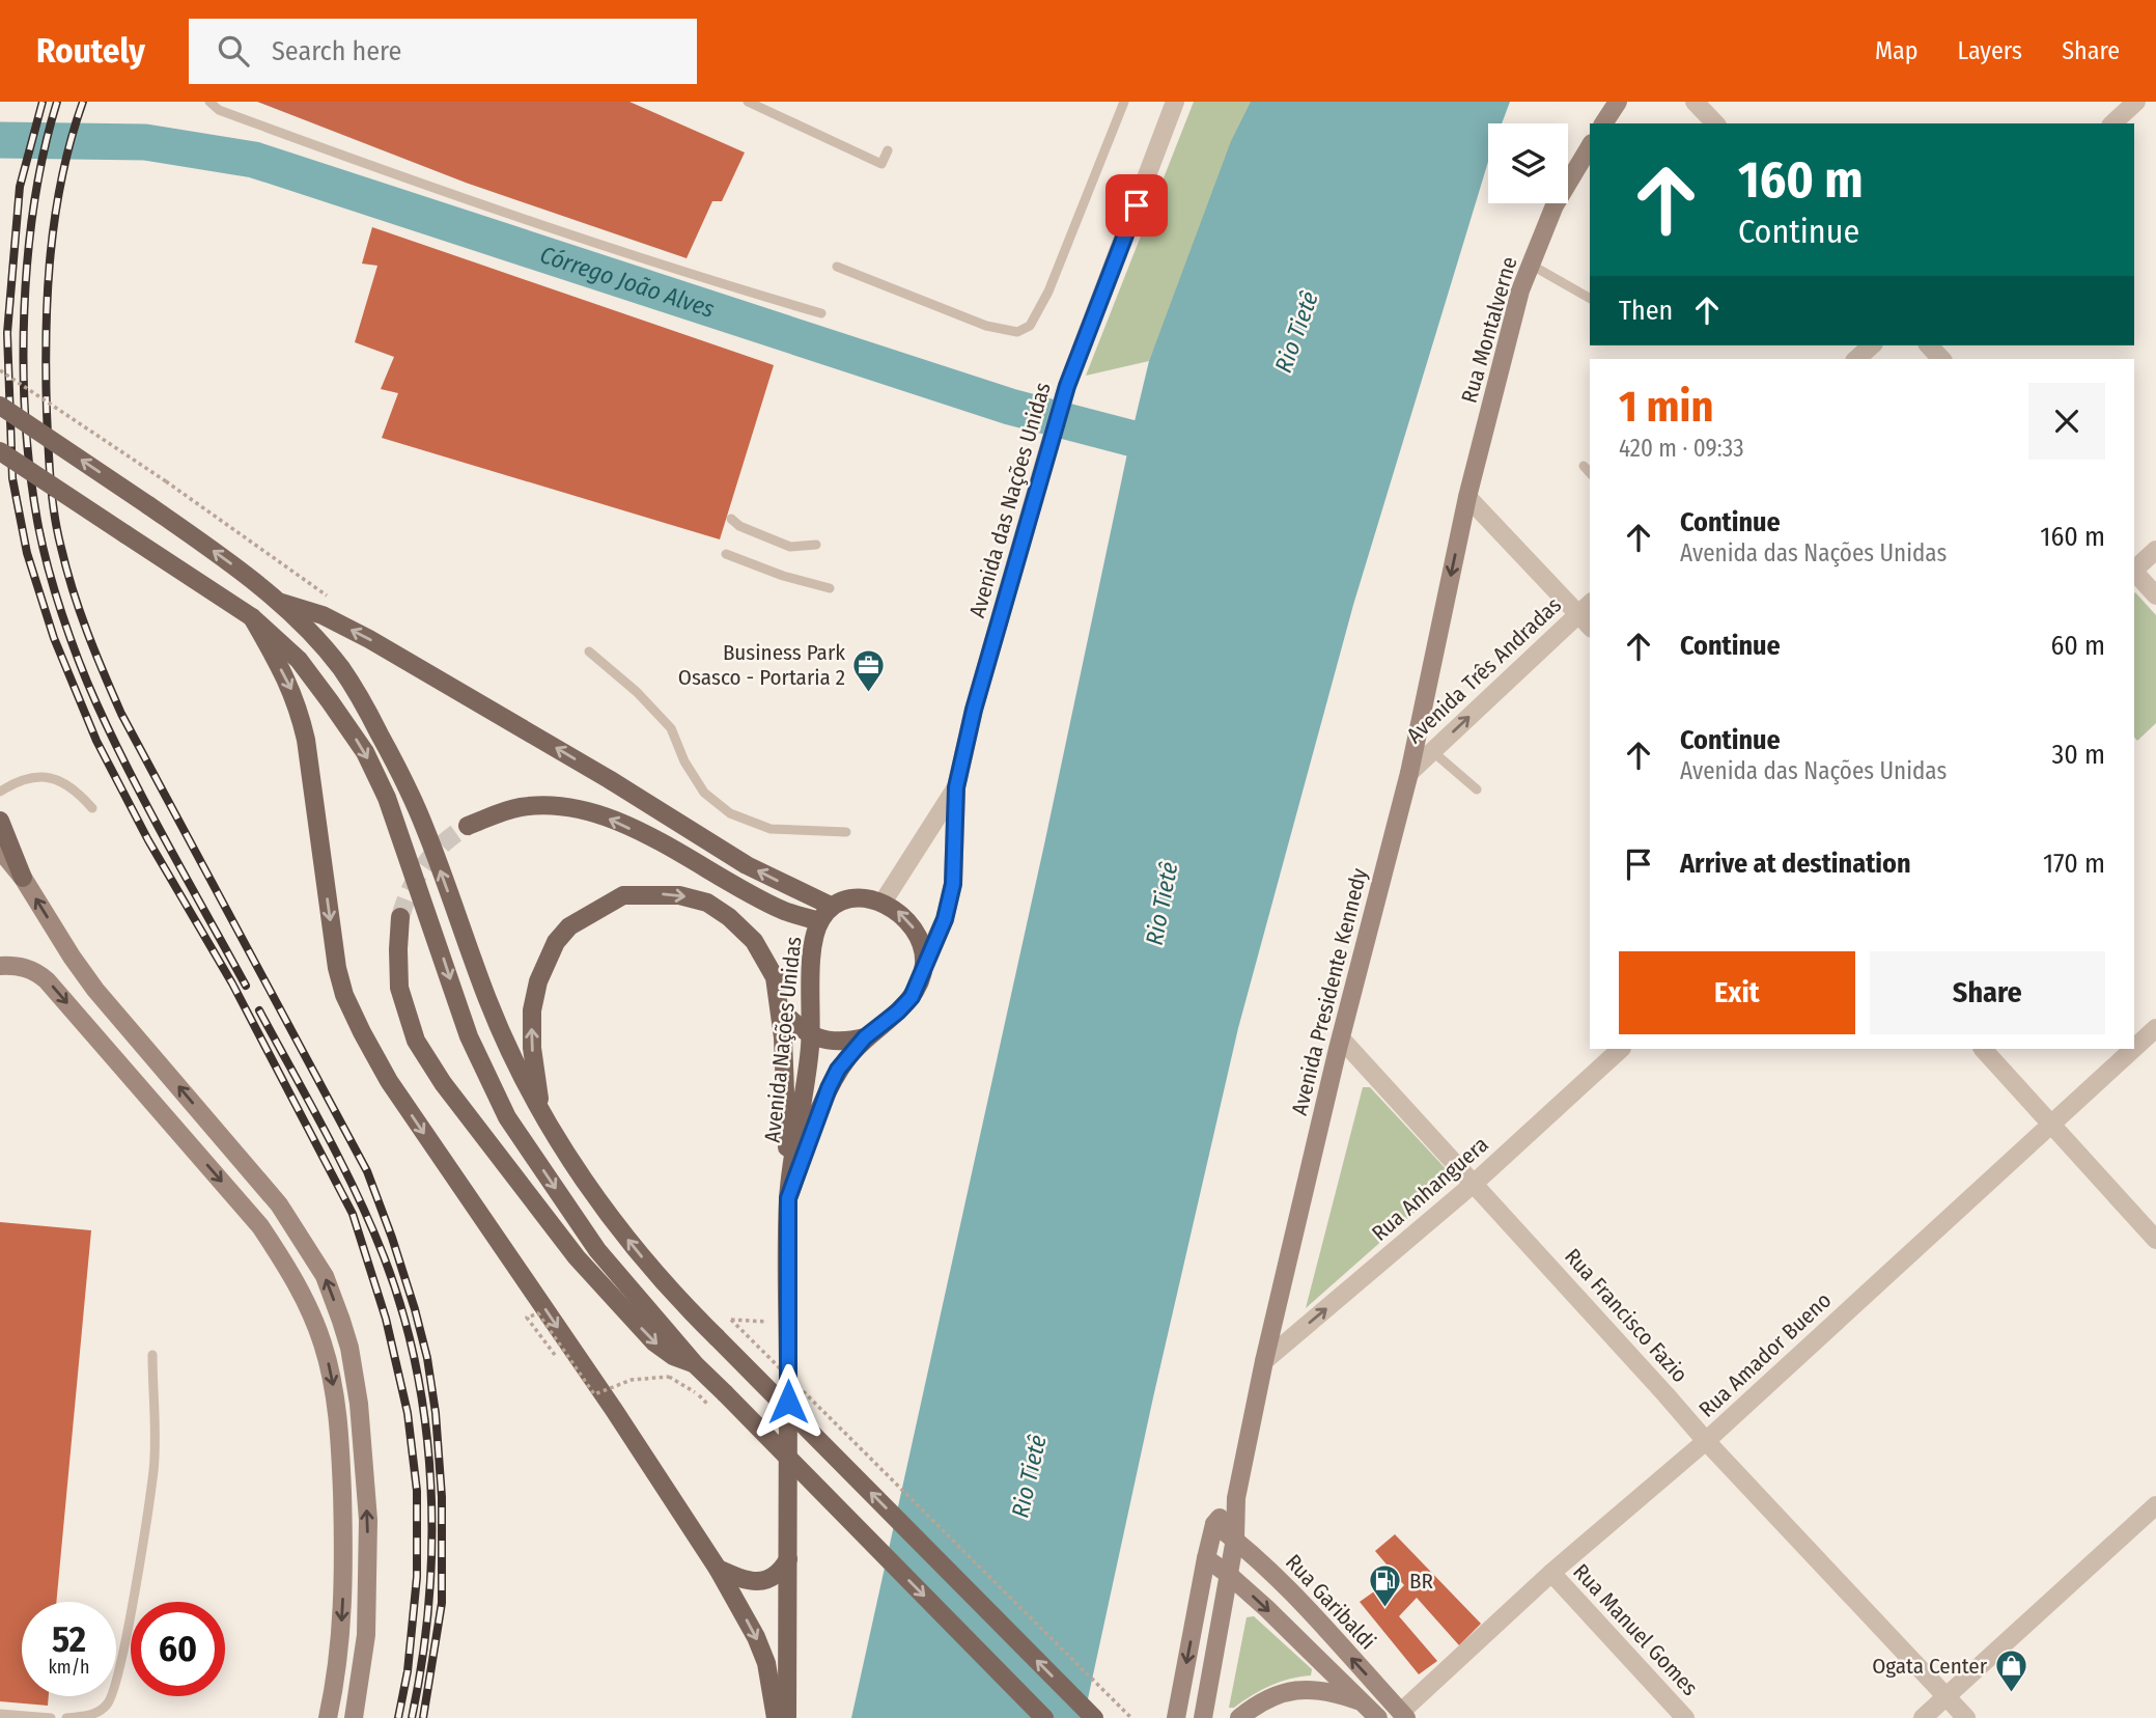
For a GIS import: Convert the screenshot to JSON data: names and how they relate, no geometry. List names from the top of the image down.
{
  "streets": {
    "main road": [
      "Rua Montalverne",
      "Avenida Presidente Kennedy",
      "Avenida Nações Unidas",
      "Rua Garibaldi"
    ],
    "street": [
      "Avenida das Nações Unidas",
      "Avenida Três Andradas",
      "Rua Anhanguera",
      "Rua Francisco Fazio",
      "Rua Amador Bueno",
      "Rua Manuel Gomes"
    ]
  },
  "crossings": [
    ["Rua Montalverne", "Avenida Presidente Kennedy"],
    ["Avenida Três Andradas", "Avenida Presidente Kennedy"],
    ["Avenida Presidente Kennedy", "Rua Anhanguera"],
    ["Avenida Presidente Kennedy", "Rua Francisco Fazio"],
    ["Avenida Presidente Kennedy", "Rua Garibaldi"],
    ["Rua Anhanguera", "Rua Francisco Fazio"],
    ["Rua Francisco Fazio", "Rua Amador Bueno"],
    ["Rua Amador Bueno", "Rua Garibaldi"],
    ["Rua Amador Bueno", "Rua Manuel Gomes"]
  ],
  "one_way": ["Avenida Três Andradas", "Rua Anhanguera"],
  "water": ["Córrego João Alves", "Rio Tietê"],
  "places": {
    "office": ["Business Park Osasco - Portaria 2"],
    "fuel station": ["BR"],
    "shop": ["Ogata Center"]
  },
  "page": {
    "header": "Routely",
    "search": "Search here",
    "nav": ["Map", "Layers", "Share"],
    "turn": ["160 m", "Continue"],
    "then": "Then",
    "heading": ["1 min", "420 m · 09:33"],
    "list": [
      {
        "name": "Continue",
        "note": "Avenida das Nações Unidas",
        "value": "160 m"
      },
      {
        "name": "Continue",
        "value": "60 m"
      },
      {
        "name": "Continue",
        "note": "Avenida das Nações Unidas",
        "value": "30 m"
      },
      {
        "name": "Arrive at destination",
        "value": "170 m"
      }
    ],
    "buttons": ["Exit", "Share"],
    "speed": "52 km/h",
    "limit": "60"
  }
}
